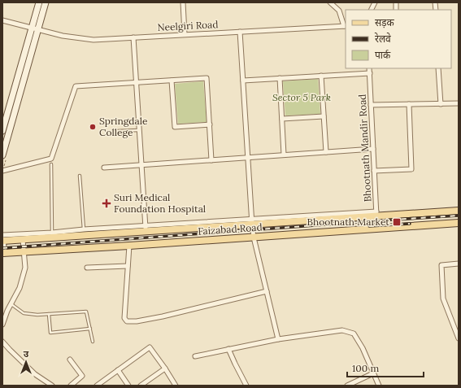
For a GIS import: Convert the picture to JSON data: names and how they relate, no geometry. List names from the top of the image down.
{
  "streets": {
    "main road": ["Faizabad Road"],
    "street": ["Neelgiri Road", "Bhootnath Mandir Road"]
  },
  "crossings": [
    ["Bhootnath Mandir Road", "Faizabad Road"]
  ],
  "parks": ["Sector 5 Park"],
  "places": {
    "other": ["Springdale College"],
    "health": ["Suri Medical Foundation Hospital"],
    "transit": ["Bhootnath Market"]
  },
  "legend": ["सड़क", "रेलवे", "पार्क"],
  "scale_bar": "100 m",
  "north": "top"
}
